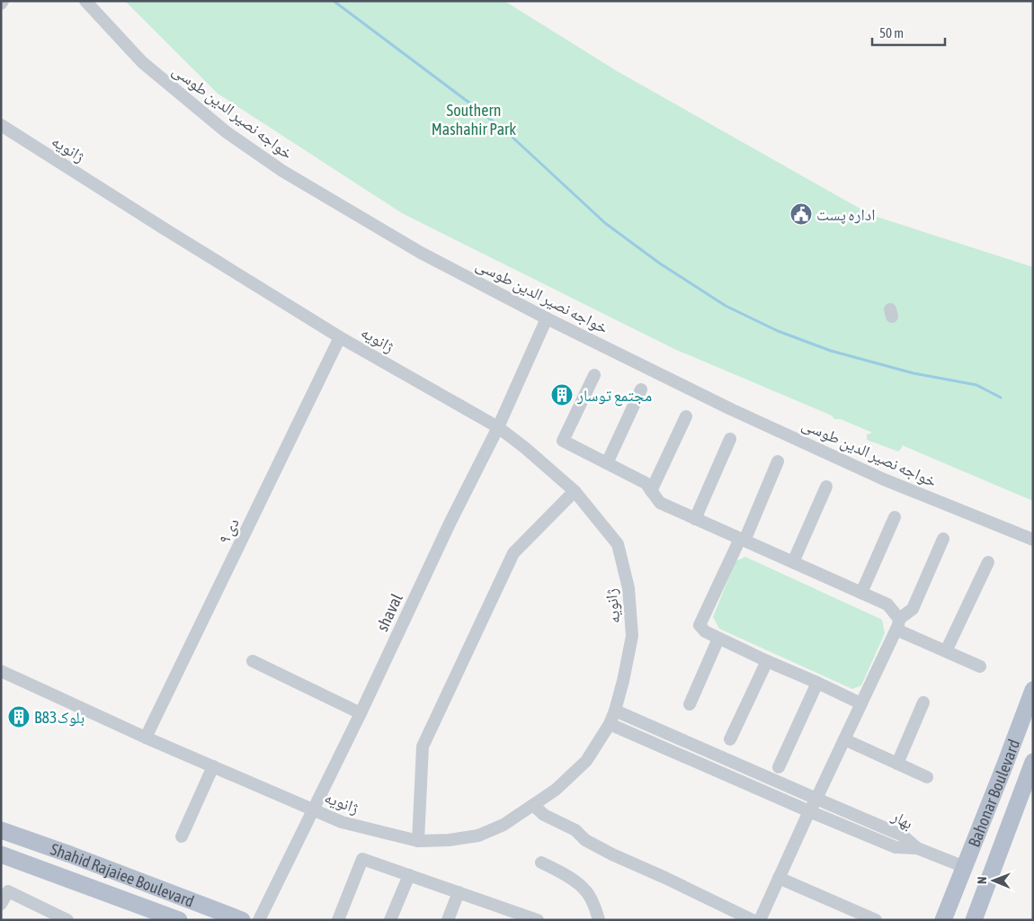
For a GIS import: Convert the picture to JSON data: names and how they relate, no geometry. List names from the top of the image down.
{
  "streets": {
    "main road": ["Bahonar Boulevard", "Shahid Rajaiee Boulevard"],
    "street": [
      "خواجه نصیر الدین طوسی",
      "ژانویه",
      "۹ دی",
      "shaval",
      "بهار"
    ]
  },
  "crossings": [
    ["خواجه نصیر الدین طوسی", "shaval"],
    ["ژانویه", "۹ دی"],
    ["ژانویه", "shaval"],
    ["ژانویه", "بهار"]
  ],
  "parks": ["Southern Mashahir Park"],
  "places": {
    "public building": ["اداره پست"],
    "building": ["مجتمع توسار", "B83بلوک"]
  },
  "scale_bar": "50 m",
  "north": "left"
}
